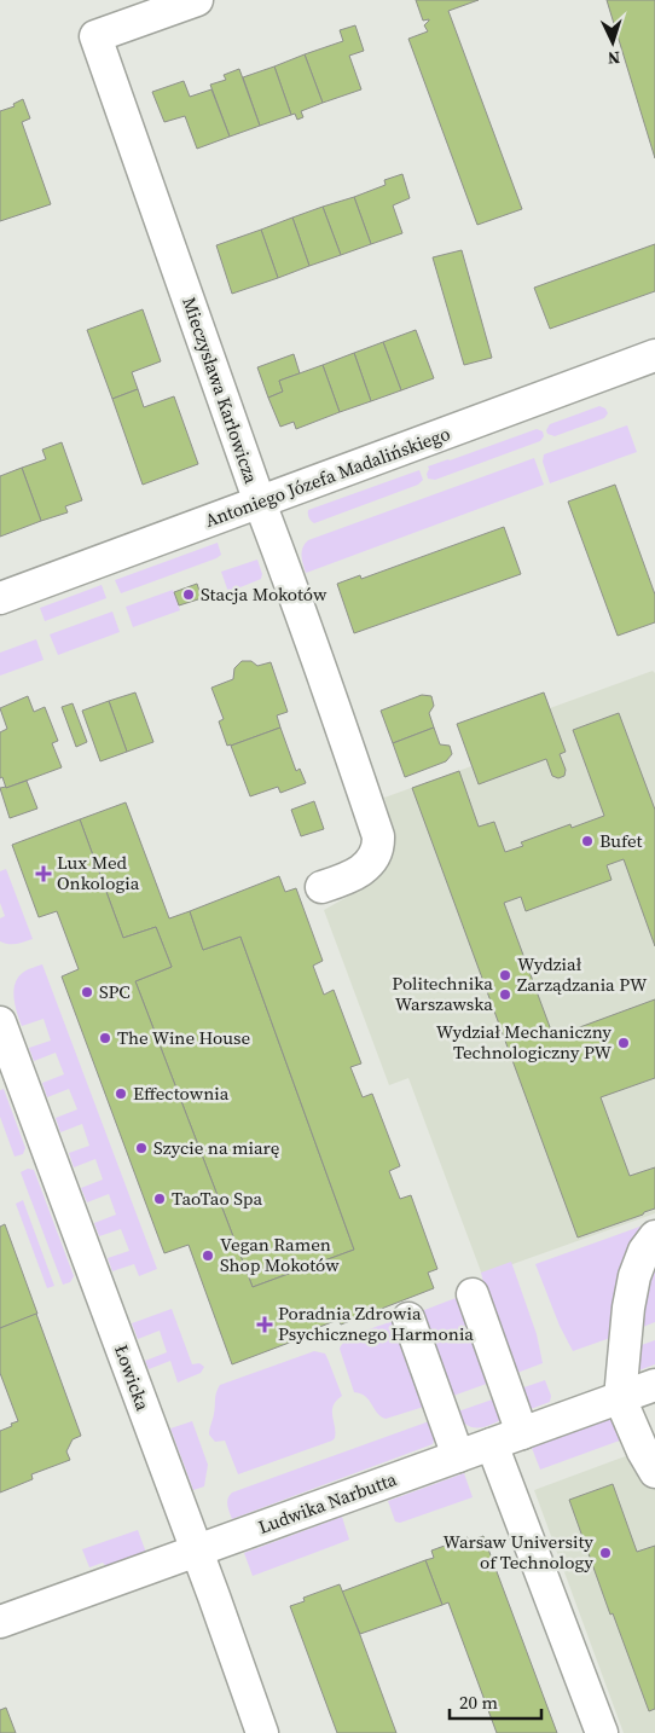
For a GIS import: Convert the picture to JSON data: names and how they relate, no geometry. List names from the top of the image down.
{
  "streets": {
    "street": [
      "Mieczysława Karłowicza",
      "Antoniego Józefa Madalińskiego",
      "Łowicka",
      "Ludwika Narbutta"
    ]
  },
  "crossings": [
    ["Mieczysława Karłowicza", "Antoniego Józefa Madalińskiego"],
    ["Łowicka", "Ludwika Narbutta"]
  ],
  "places": {
    "other": [
      "Stacja Mokotów",
      "Bufet",
      "Wydział Zarządzania PW",
      "SPC",
      "Politechnika Warszawska",
      "The Wine House",
      "Wydział Mechaniczny Technologiczny PW",
      "Effectownia",
      "Szycie na miarę",
      "TaoTao Spa",
      "Vegan Ramen Shop Mokotów",
      "Warsaw University of Technology"
    ],
    "health": ["Lux Med Onkologia", "Poradnia Zdrowia Psychicznego Harmonia"]
  },
  "scale_bar": "20 m",
  "north": "bottom"
}
